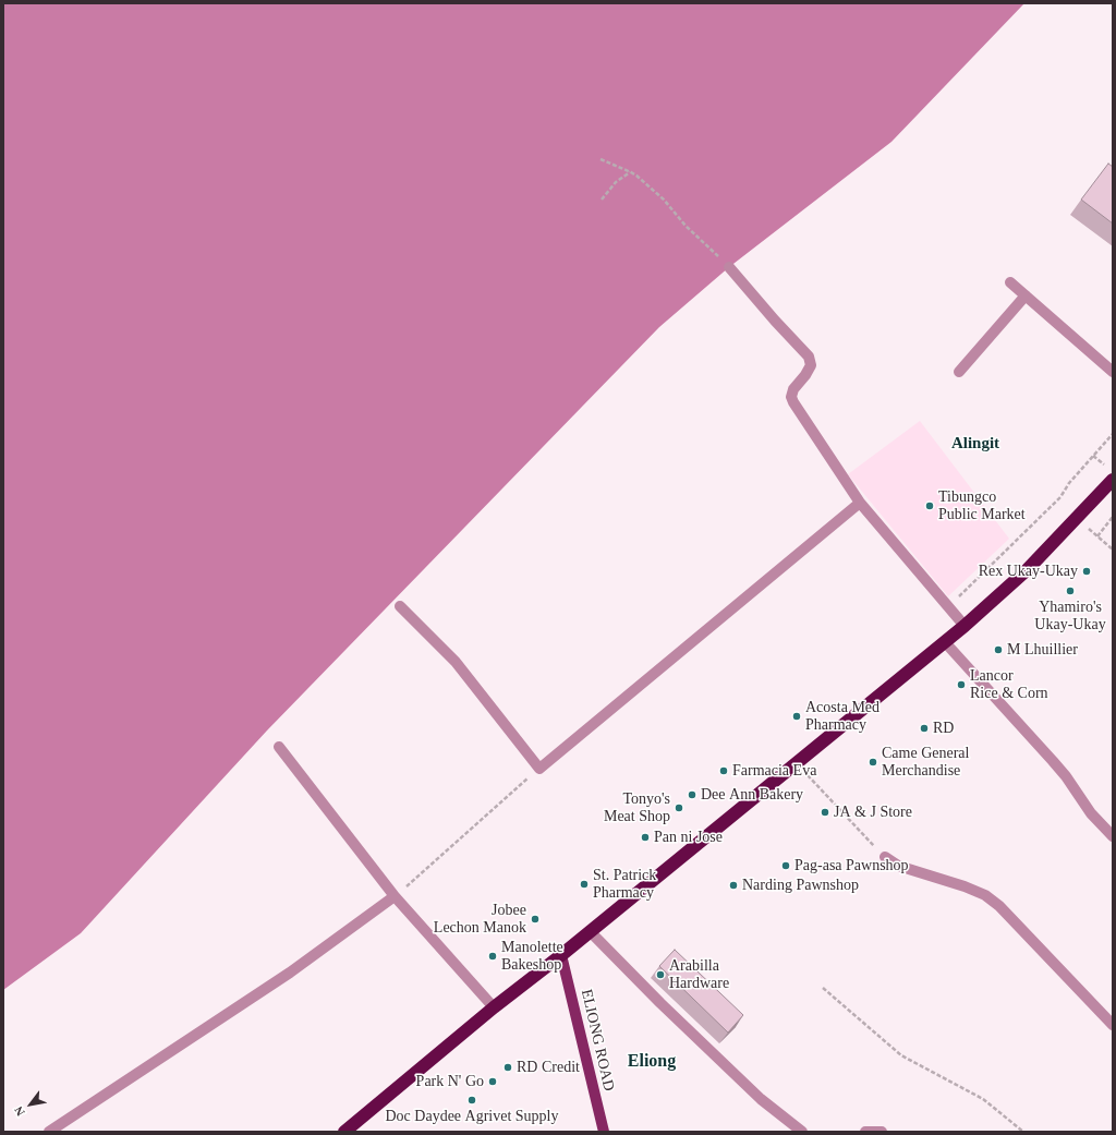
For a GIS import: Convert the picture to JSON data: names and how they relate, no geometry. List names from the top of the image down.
{
  "streets": {
    "main road": ["ELIONG ROAD"]
  },
  "districts": ["Alingit", "Eliong"],
  "places": [
    "Tibungco Public Market",
    "Rex Ukay-Ukay",
    "Yhamiro's Ukay-Ukay",
    "M Lhuillier",
    "Lancor Rice & Corn",
    "Acosta Med Pharmacy",
    "RD",
    "Came General Merchandise",
    "Farmacia Eva",
    "Dee Ann Bakery",
    "Tonyo's Meat Shop",
    "JA & J Store",
    "Pan ni Jose",
    "Pag-asa Pawnshop",
    "St. Patrick Pharmacy",
    "Narding Pawnshop",
    "Jobee Lechon Manok",
    "Manolette Bakeshop",
    "Arabilla Hardware",
    "RD Credit",
    "Park N' Go",
    "Doc Daydee Agrivet Supply"
  ],
  "north": "bottom left"
}
